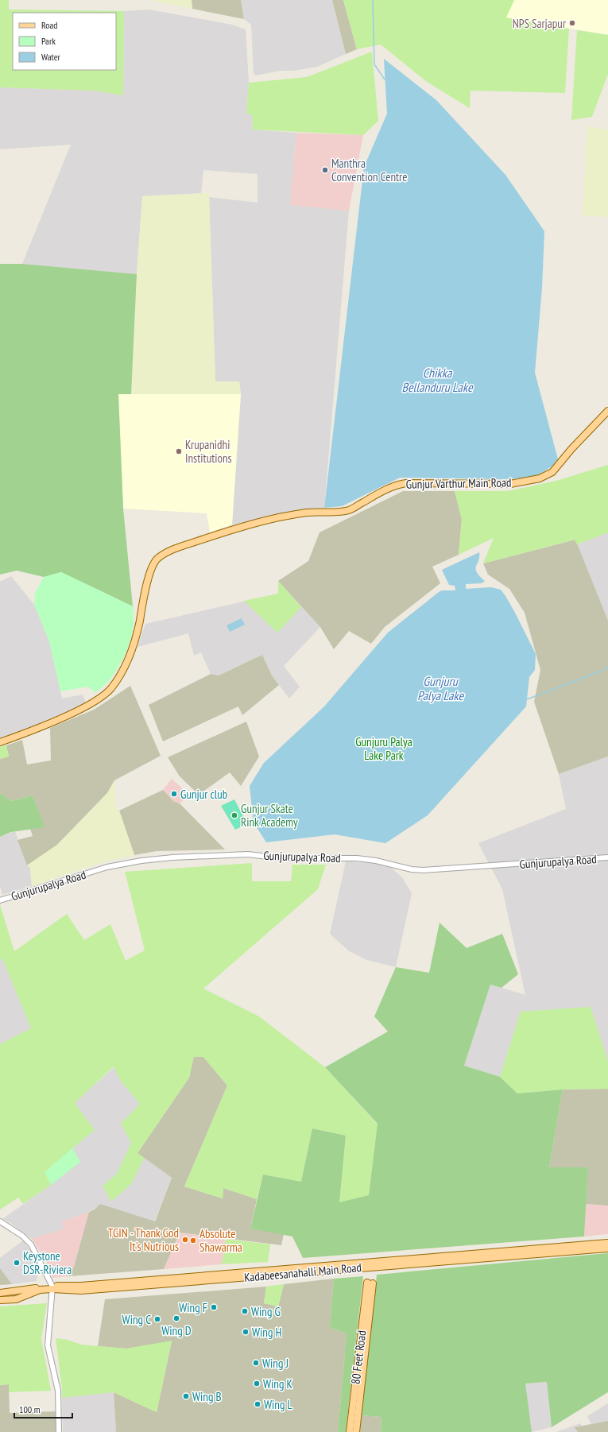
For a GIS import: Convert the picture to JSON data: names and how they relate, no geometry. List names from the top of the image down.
{
  "streets": {
    "main road": ["Gunjur Varthur Main Road", "Kadabeesanahalli Main Road", "80 Feet Road"],
    "street": ["Gunjurupalya Road"]
  },
  "water": ["Chikka Bellanduru Lake", "Gunjuru Palya Lake"],
  "parks": ["Gunjuru Palya Lake Park"],
  "places": [
    "NPS Sarjapur",
    "Manthra Convention Centre",
    "Krupanidhi Institutions",
    "Gunjur club",
    "Gunjur Skate Rink Academy",
    "TGIN - Thank God It's Nutrious",
    "Absolute Shawarma",
    "Keystone DSR-Riviera",
    "Wing F",
    "Wing G",
    "Wing D",
    "Wing C",
    "Wing H",
    "Wing J",
    "Wing K",
    "Wing B",
    "Wing L"
  ],
  "legend": ["Road", "Park", "Water"],
  "scale_bar": "100 m"
}
